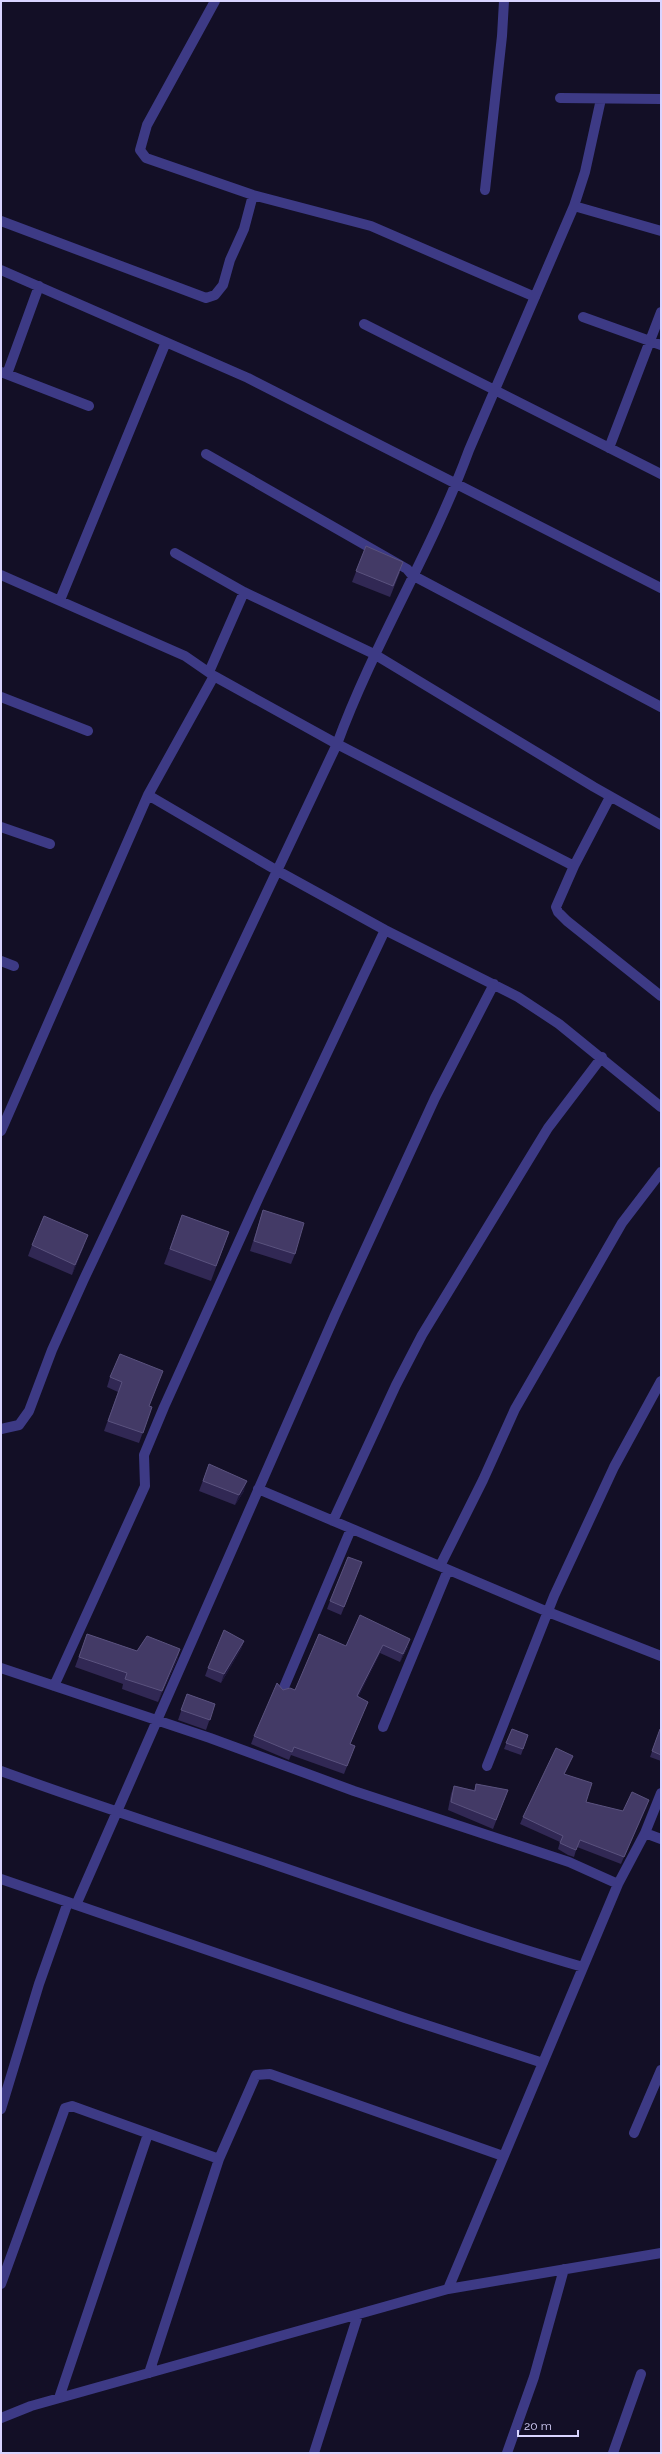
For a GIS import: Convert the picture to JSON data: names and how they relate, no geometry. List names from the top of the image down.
{
  "scale_bar": "20 m"
}
